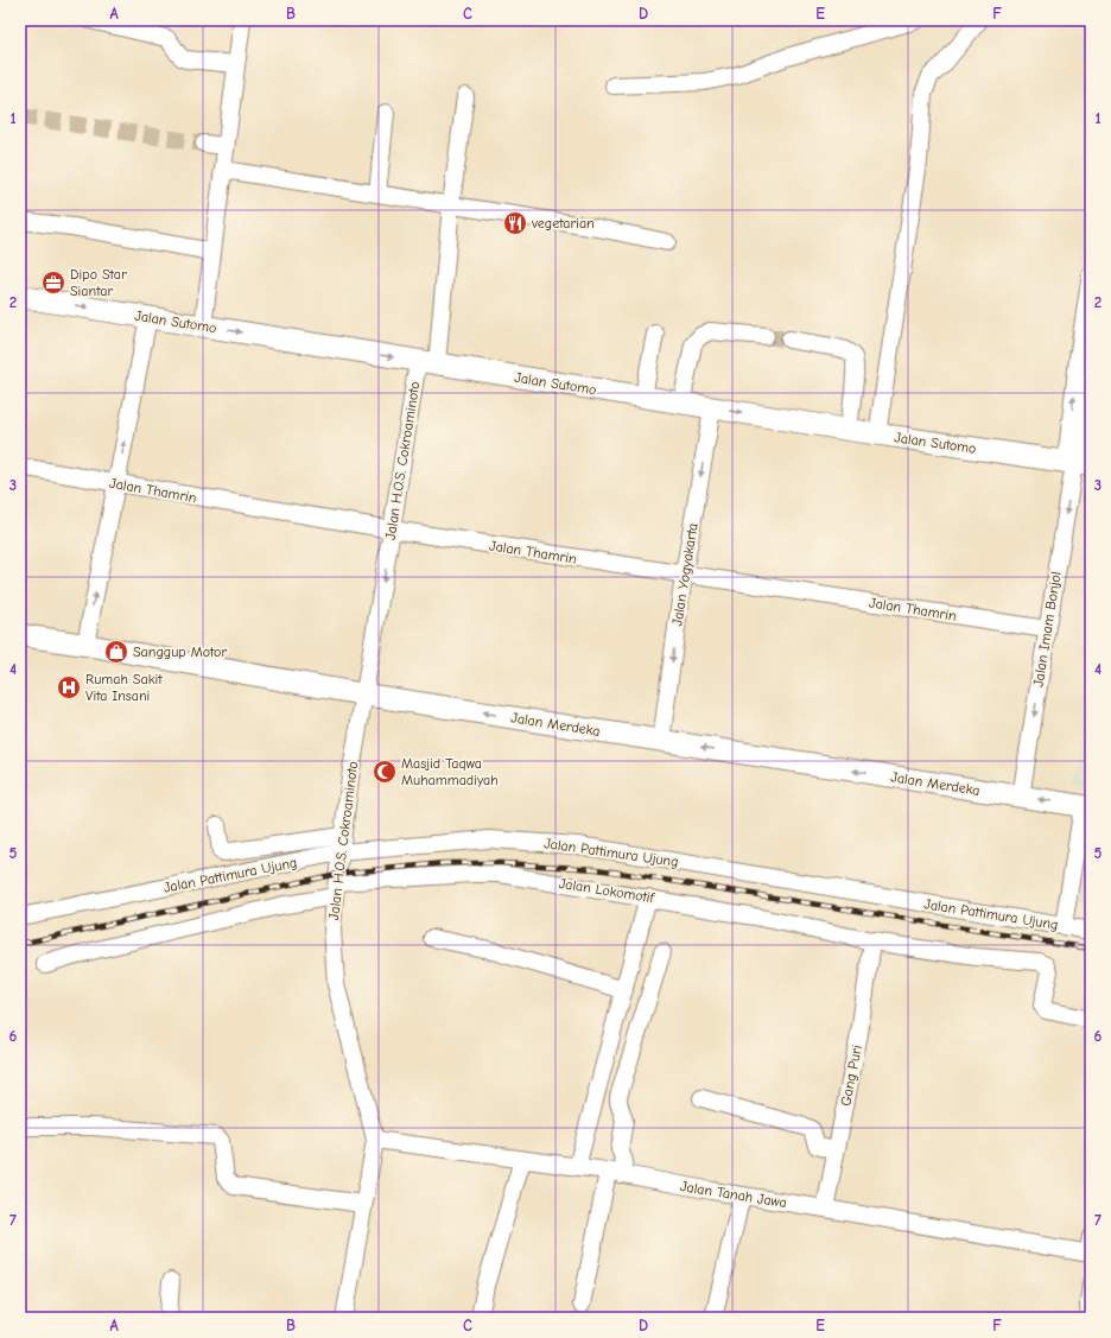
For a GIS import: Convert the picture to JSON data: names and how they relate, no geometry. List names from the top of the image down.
{
  "streets": {
    "main road": ["Jalan Sutomo", "Jalan Merdeka"],
    "street": [
      "Jalan H.O.S. Cokroaminoto",
      "Jalan Thamrin",
      "Jalan Yogyakarta",
      "Jalan Imam Bonjol",
      "Jalan Pattimura Ujung",
      "Jalan Lokomotif",
      "Gang Puri",
      "Jalan Tanah Jawa"
    ]
  },
  "crossings": [
    ["Jalan Sutomo", "Jalan H.O.S. Cokroaminoto"],
    ["Jalan Sutomo", "Jalan Yogyakarta"],
    ["Jalan Sutomo", "Jalan Imam Bonjol"],
    ["Jalan H.O.S. Cokroaminoto", "Jalan Thamrin"],
    ["Jalan H.O.S. Cokroaminoto", "Jalan Merdeka"],
    ["Jalan H.O.S. Cokroaminoto", "Jalan Pattimura Ujung"],
    ["Jalan H.O.S. Cokroaminoto", "Jalan Lokomotif"],
    ["Jalan H.O.S. Cokroaminoto", "Jalan Tanah Jawa"],
    ["Jalan Thamrin", "Jalan Yogyakarta"],
    ["Jalan Thamrin", "Jalan Imam Bonjol"],
    ["Jalan Yogyakarta", "Jalan Merdeka"],
    ["Jalan Imam Bonjol", "Jalan Merdeka"],
    ["Jalan Lokomotif", "Gang Puri"],
    ["Gang Puri", "Jalan Tanah Jawa"]
  ],
  "one_way": [
    "Jalan Sutomo",
    "Jalan Yogyakarta",
    "Jalan Imam Bonjol",
    "Jalan Merdeka"
  ],
  "places": {
    "restaurant": ["vegetarian"],
    "office": ["Dipo Star Siantar"],
    "shop": ["Sanggup Motor"],
    "hospital": ["Rumah Sakit Vita Insani"],
    "mosque": ["Masjid Taqwa Muhammadiyah"]
  },
  "grid": {
    "columns": [
      "A",
      "B",
      "C",
      "D",
      "E",
      "F"
    ],
    "rows": [
      "1",
      "2",
      "3",
      "4",
      "5",
      "6",
      "7"
    ]
  }
}
